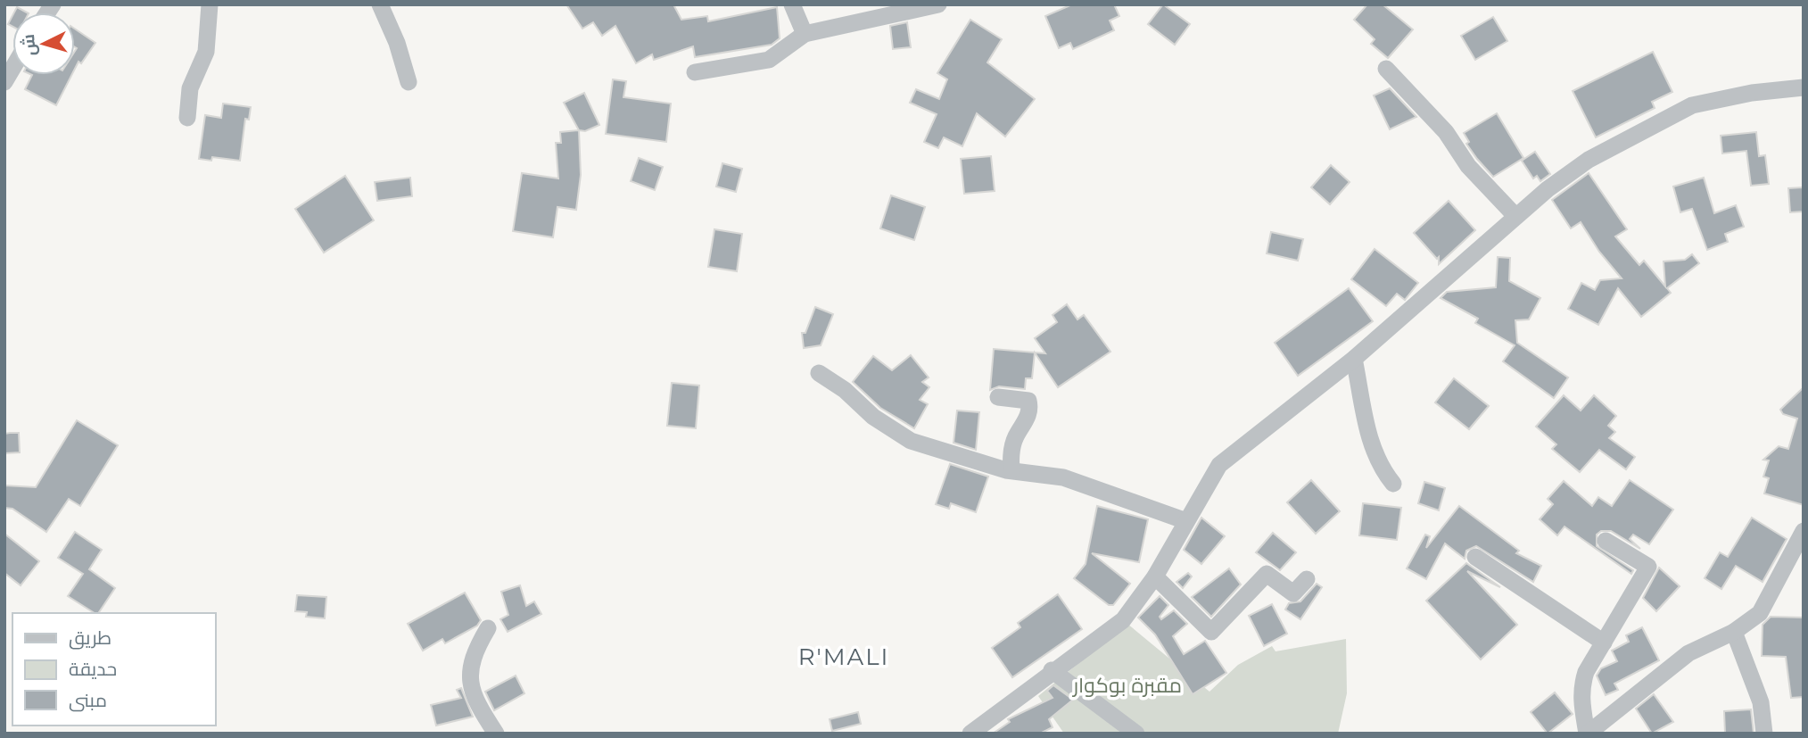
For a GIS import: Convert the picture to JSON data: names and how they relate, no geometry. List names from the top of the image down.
{
  "districts": ["R'MALI"],
  "parks": ["مقبرة بوكوار"],
  "legend": ["طريق", "حديقة", "مبنى"],
  "north": "left"
}
